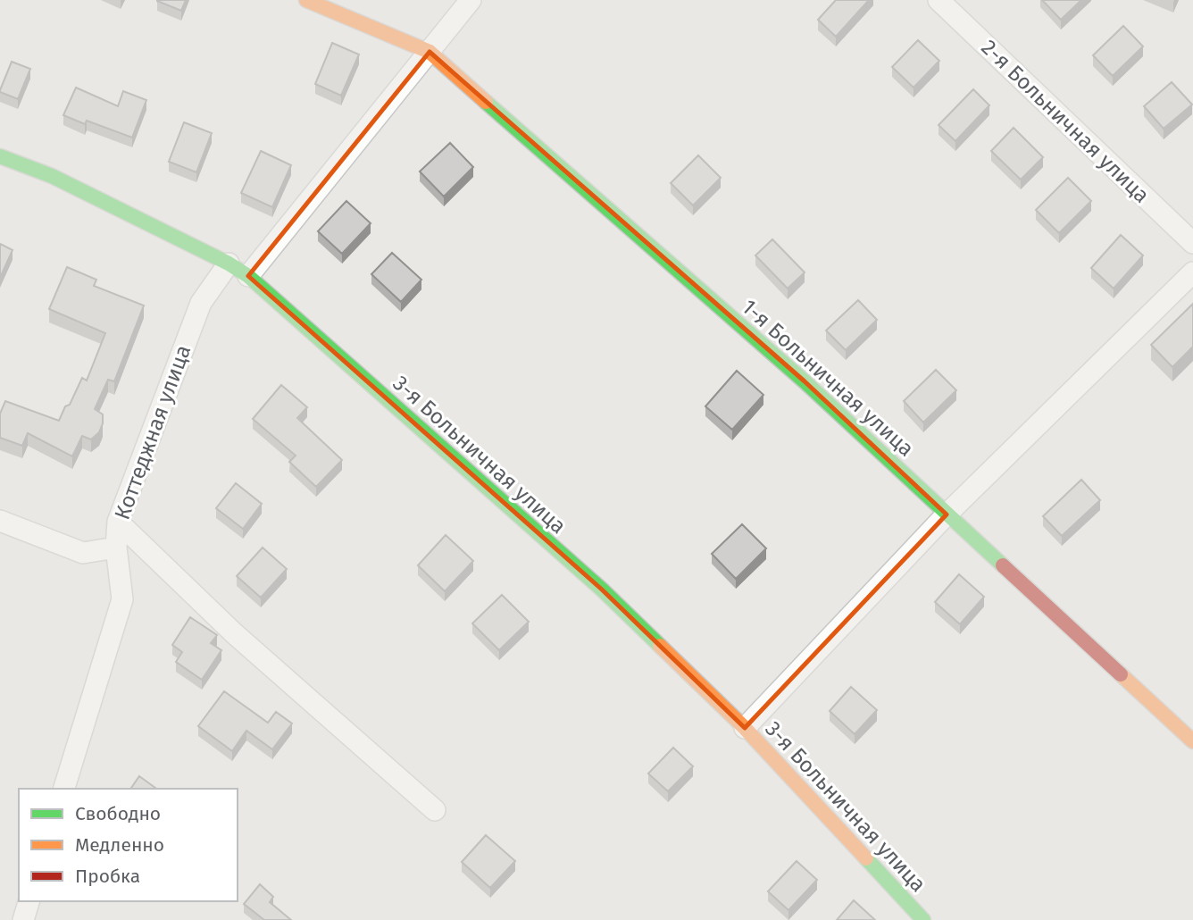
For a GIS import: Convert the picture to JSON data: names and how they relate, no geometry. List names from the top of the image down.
{
  "streets": {
    "street": [
      "2-я Больничная улица",
      "1-я Больничная улица",
      "Коттеджная улица",
      "3-я Больничная улица"
    ]
  },
  "crossings": [
    ["Коттеджная улица", "3-я Больничная улица"]
  ],
  "legend": ["Свободно", "Медленно", "Пробка"]
}
